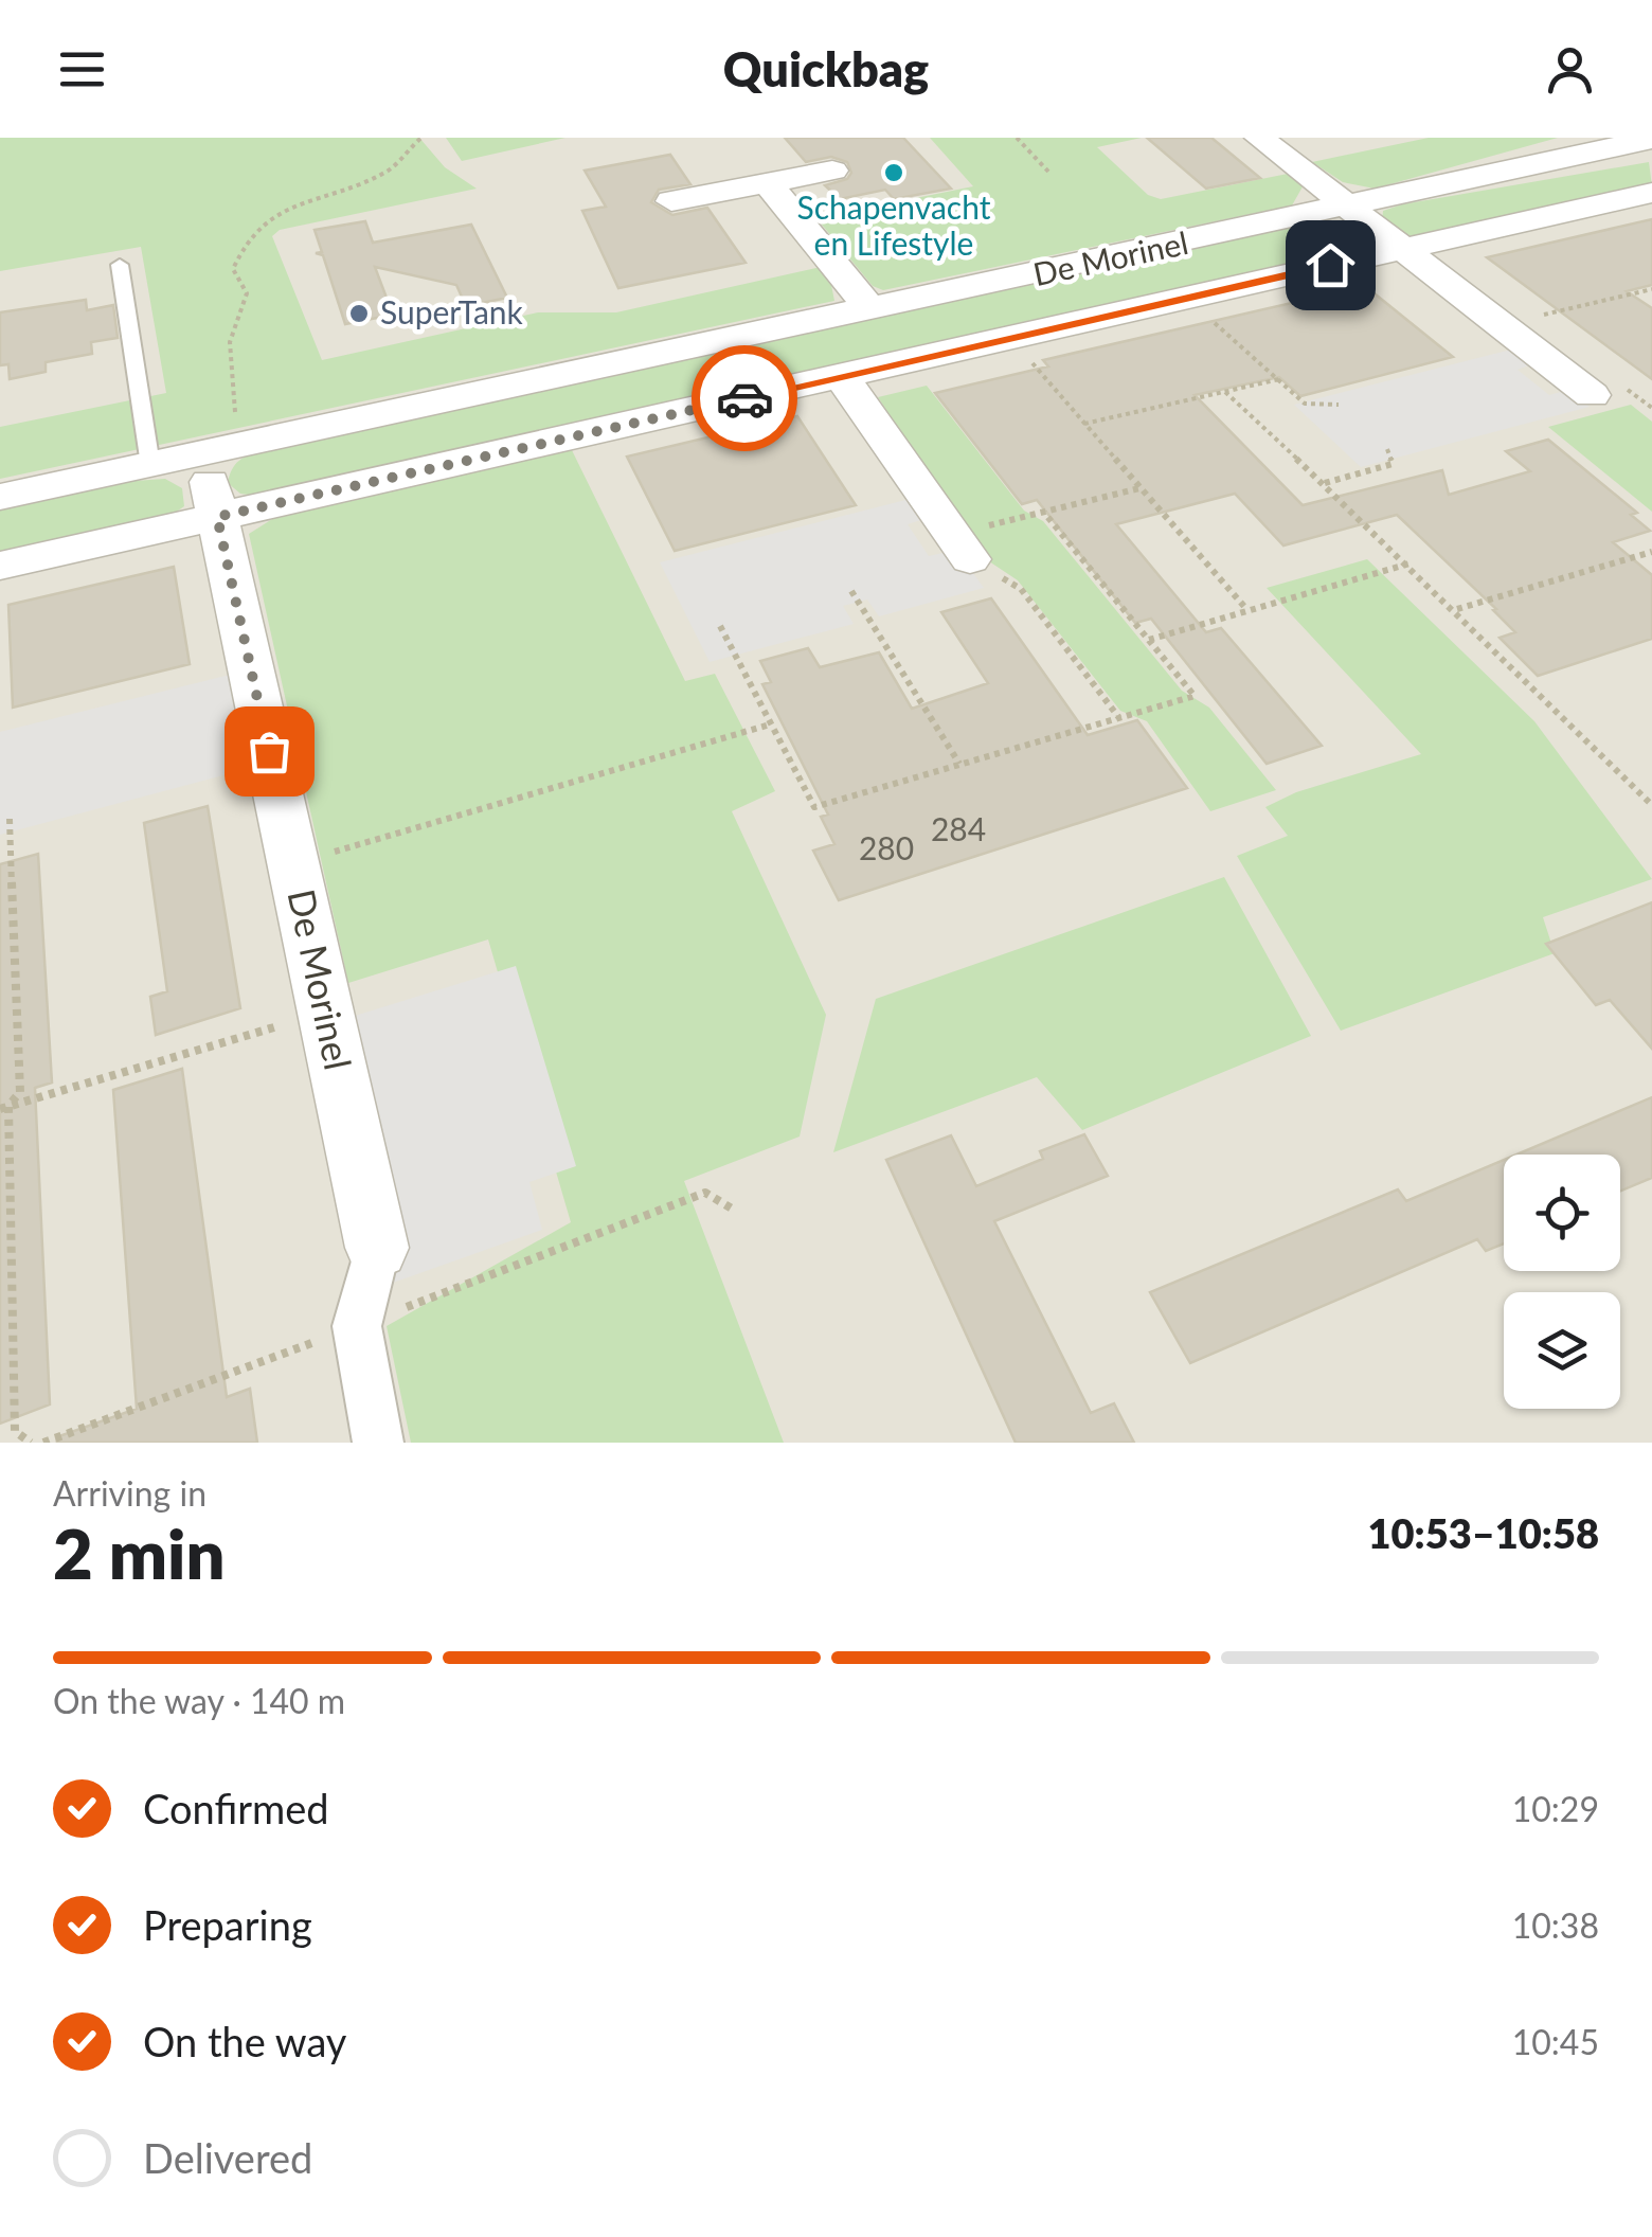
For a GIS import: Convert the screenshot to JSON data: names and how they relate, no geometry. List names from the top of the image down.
{
  "streets": {
    "street": ["De Morinel"]
  },
  "places": ["Schapenvacht en Lifestyle", "SuperTank"],
  "house_numbers": ["284", "280"],
  "page": {
    "header": "Quickbag",
    "heading": ["2 min", "Arriving in", "10:53–10:58"],
    "bar": "On the way · 140 m",
    "list": [
      ["Confirmed", "10:29"],
      ["Preparing", "10:38"],
      ["On the way", "10:45"],
      "Delivered"
    ]
  }
}
